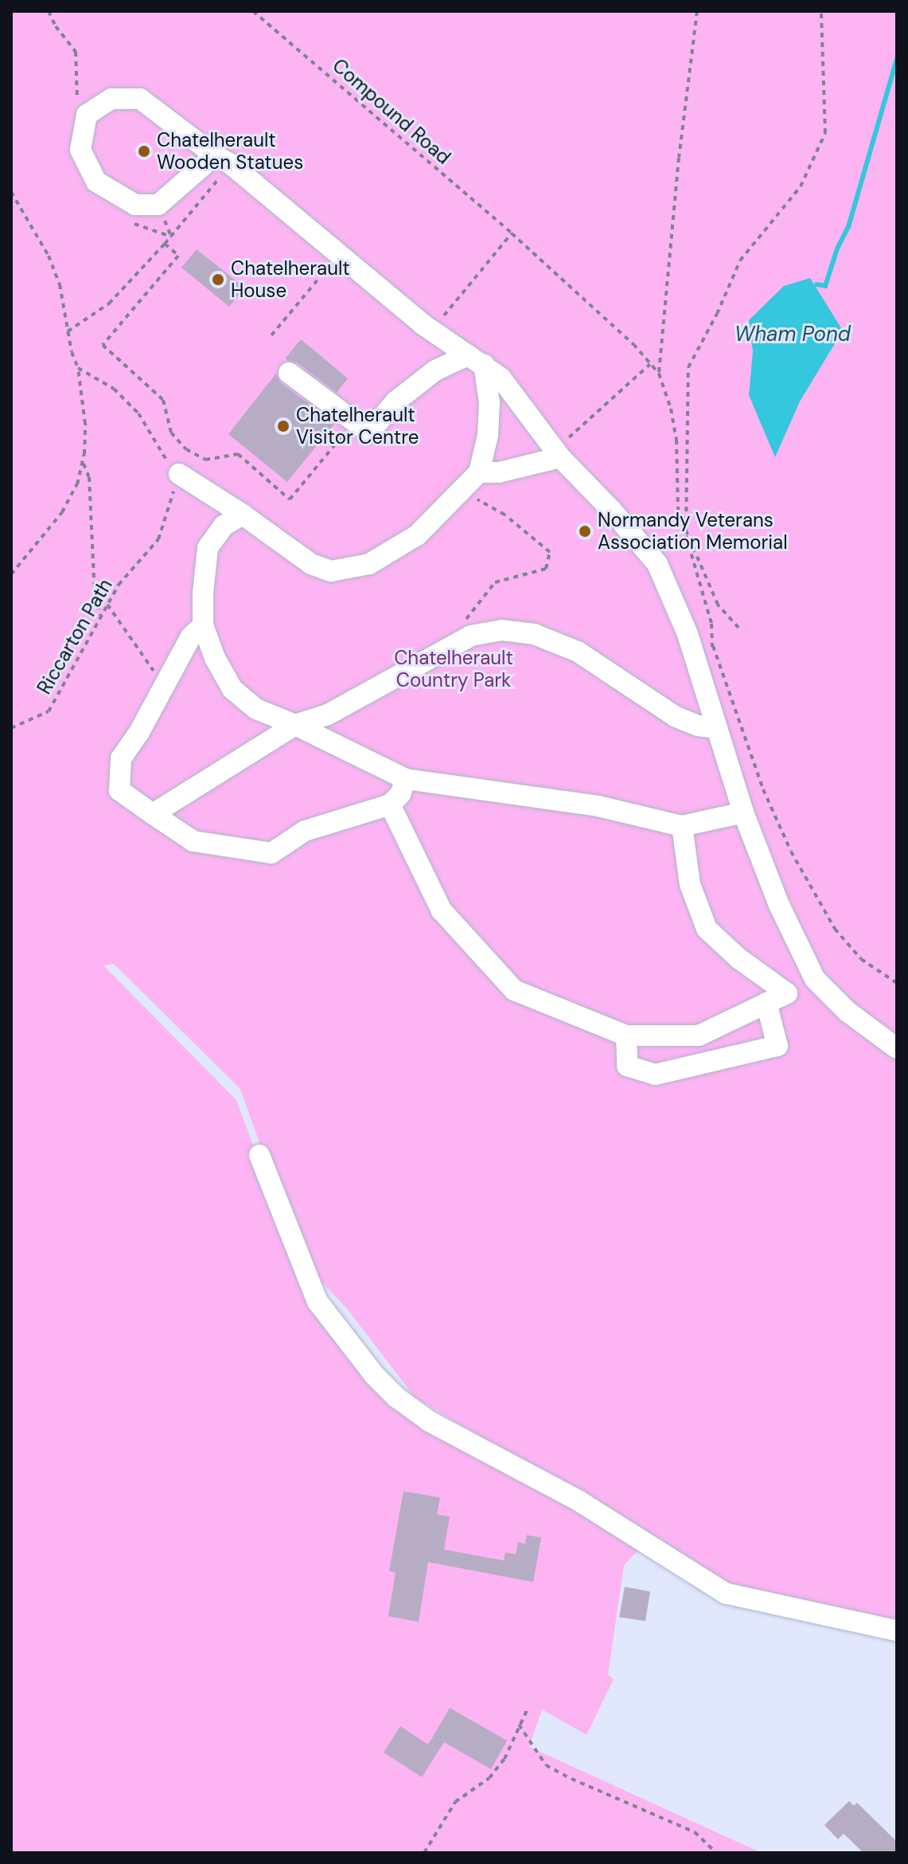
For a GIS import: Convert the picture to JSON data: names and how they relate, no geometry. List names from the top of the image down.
{
  "streets": {
    "path": ["Compound Road", "Riccarton Path"]
  },
  "water": ["Wham Pond"],
  "parks": ["Chatelherault Country Park"],
  "places": [
    "Chatelherault Wooden Statues",
    "Chatelherault House",
    "Chatelherault Visitor Centre",
    "Normandy Veterans Association Memorial"
  ]
}
